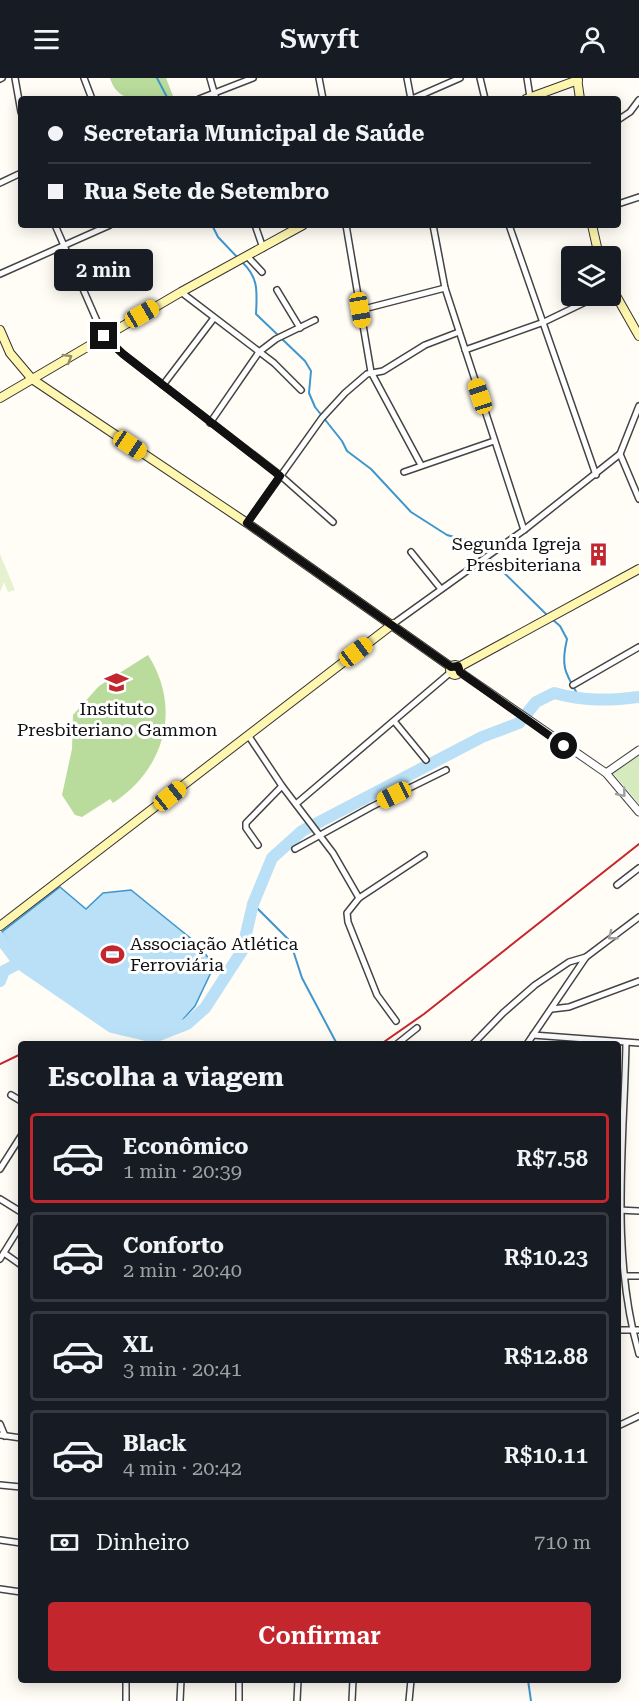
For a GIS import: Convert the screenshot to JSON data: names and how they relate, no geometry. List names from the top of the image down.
{
  "places": {
    "building": ["Segunda Igreja Presbiteriana"],
    "school or university": ["Instituto Presbiteriano Gammon"],
    "sports": ["Associação Atlética Ferroviária"]
  },
  "page": {
    "header": "Swyft",
    "banner": ["Secretaria Municipal de Saúde", "Rua Sete de Setembro"],
    "bubble": "2 min",
    "heading": "Escolha a viagem",
    "list": [
      {
        "name": "Econômico",
        "note": "1 min · 20:39",
        "value": "R$7.58"
      },
      {
        "name": "Conforto",
        "note": "2 min · 20:40",
        "value": "R$10.23"
      },
      {
        "name": "XL",
        "note": "3 min · 20:41",
        "value": "R$12.88"
      },
      {
        "name": "Black",
        "note": "4 min · 20:42",
        "value": "R$10.11"
      }
    ],
    "pay": ["Dinheiro", "710 m"],
    "buttons": "Confirmar"
  }
}
